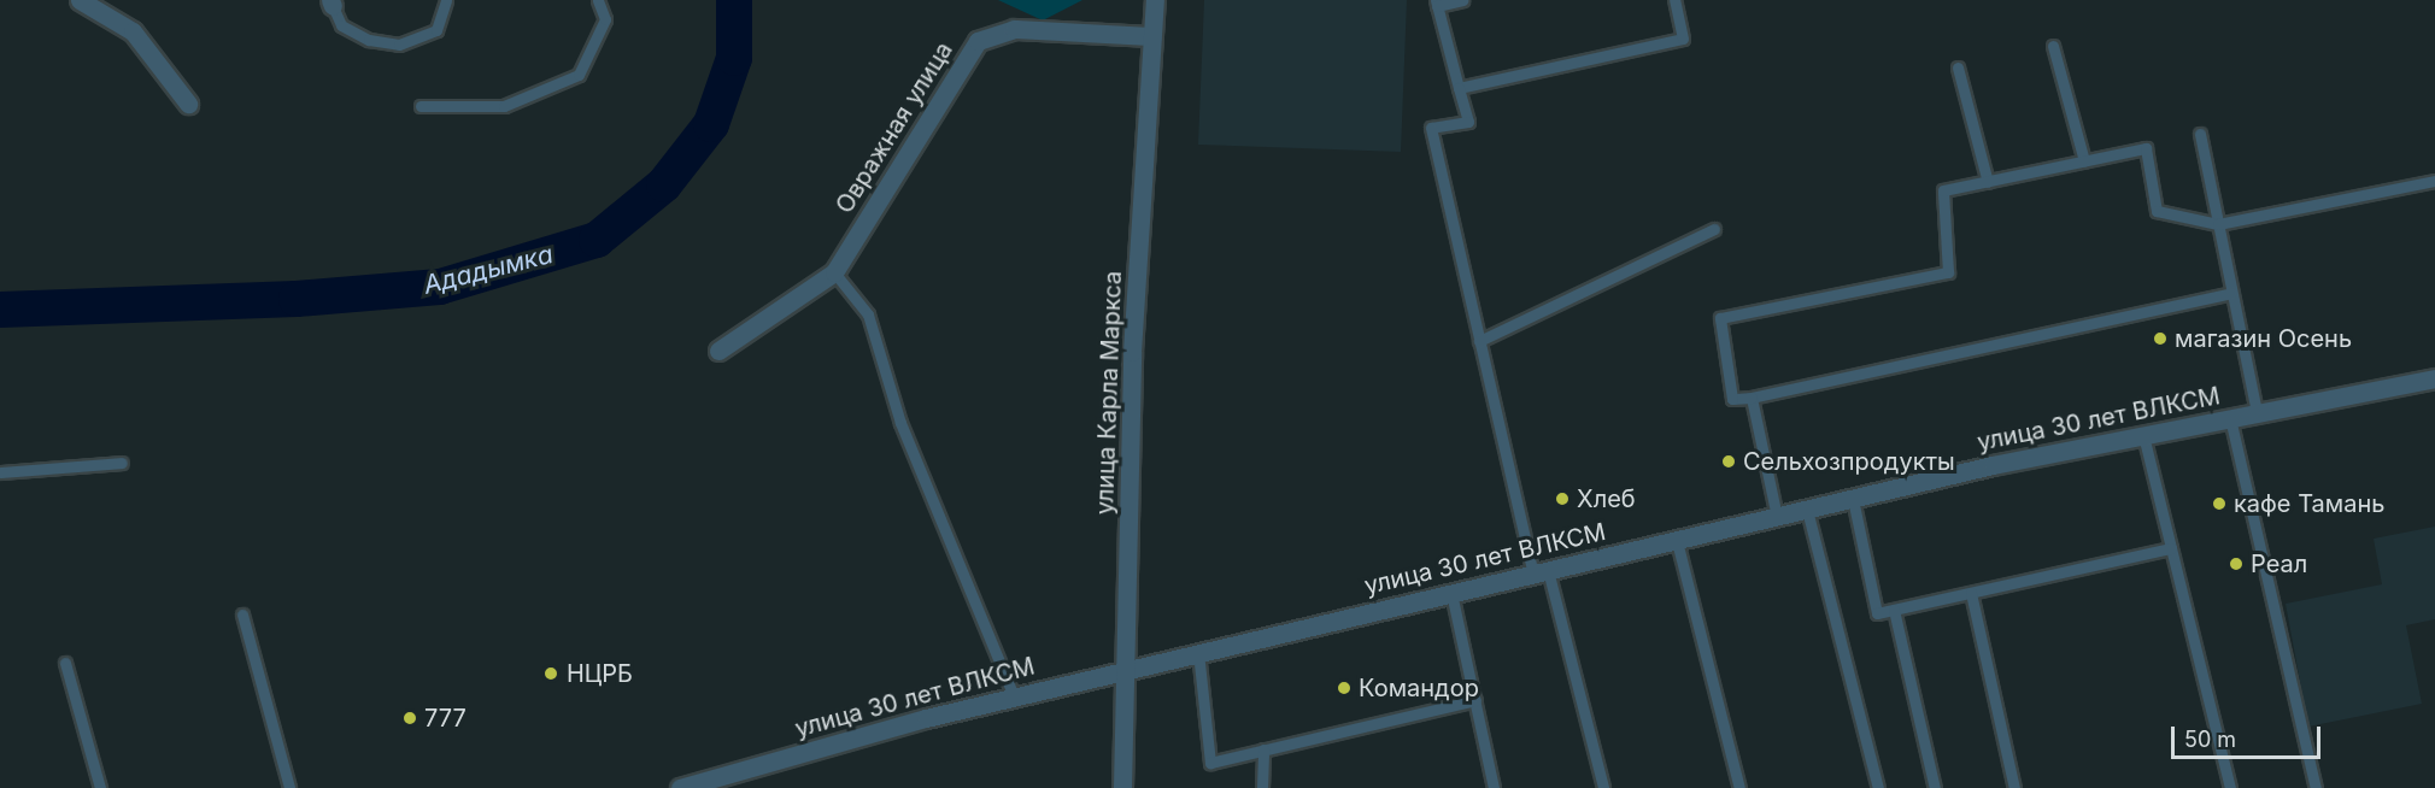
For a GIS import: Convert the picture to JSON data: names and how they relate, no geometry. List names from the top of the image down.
{
  "streets": {
    "street": ["Овражная улица", "улица Карла Маркса", "улица 30 лет ВЛКСМ"]
  },
  "crossings": [
    ["Овражная улица", "улица Карла Маркса"],
    ["улица Карла Маркса", "улица 30 лет ВЛКСМ"]
  ],
  "water": ["Ададымка"],
  "places": [
    "магазин Осень",
    "Сельхозпродукты",
    "Хлеб",
    "кафе Тамань",
    "Реал",
    "НЦРБ",
    "Командор",
    "777"
  ],
  "scale_bar": "50 m"
}
